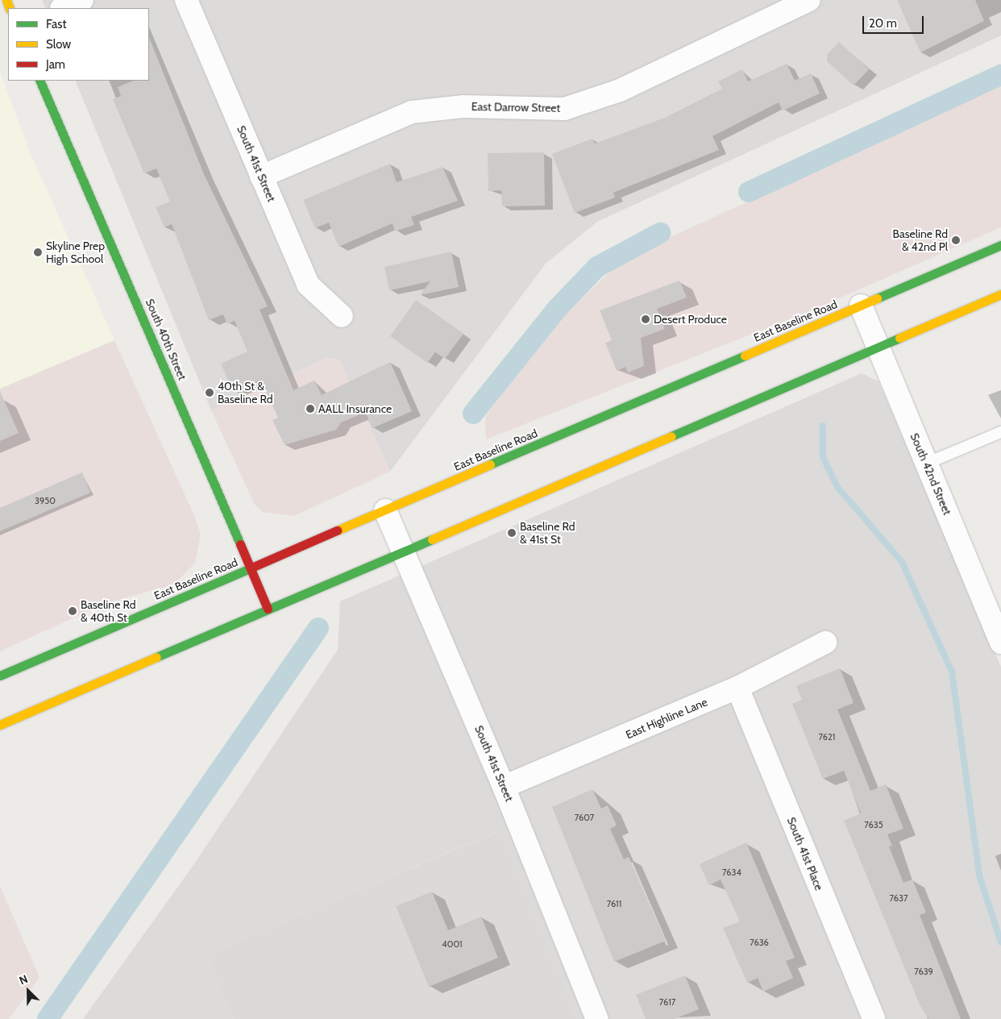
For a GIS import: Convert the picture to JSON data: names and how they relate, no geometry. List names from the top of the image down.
{
  "streets": {
    "main road": ["East Baseline Road", "South 40th Street"],
    "street": [
      "East Darrow Street",
      "South 41st Street",
      "South 42nd Street",
      "East Highline Lane",
      "South 41st Place"
    ]
  },
  "crossings": [
    ["East Darrow Street", "South 41st Street"],
    ["South 41st Street", "East Baseline Road"],
    ["South 41st Street", "East Highline Lane"],
    ["East Baseline Road", "South 40th Street"],
    ["East Baseline Road", "South 42nd Street"],
    ["East Highline Lane", "South 41st Place"]
  ],
  "places": [
    "Baseline Rd & 42nd Pl",
    "Skyline Prep High School",
    "Desert Produce",
    "40th St & Baseline Rd",
    "AALL Insurance",
    "Baseline Rd & 41st St",
    "Baseline Rd & 40th St"
  ],
  "house_numbers": [
    "3950",
    "7621",
    "7607",
    "7635",
    "7634",
    "7637",
    "7611",
    "7636",
    "4001",
    "7639",
    "7617"
  ],
  "legend": ["Fast", "Slow", "Jam"],
  "scale_bar": "20 m",
  "north": "top left"
}
